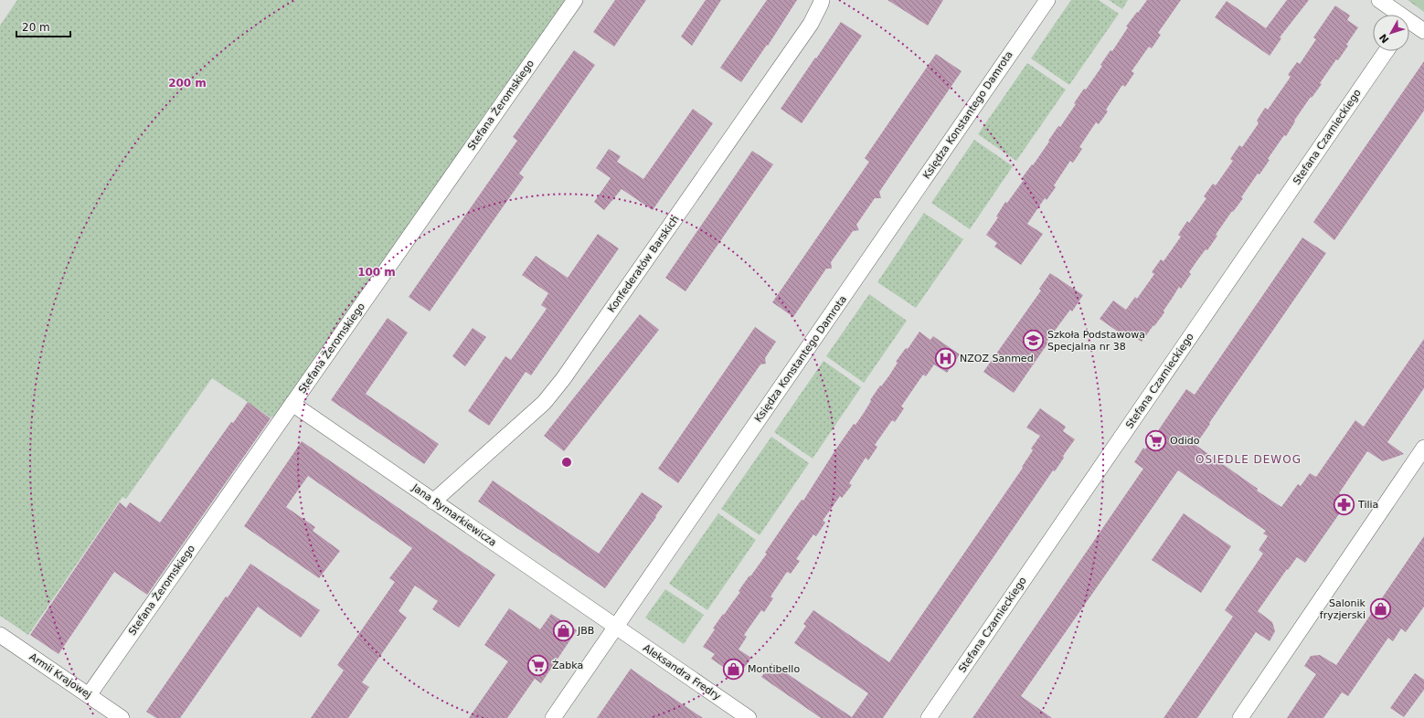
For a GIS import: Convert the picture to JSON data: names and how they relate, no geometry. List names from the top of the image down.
{
  "streets": {
    "street": [
      "Stefana Żeromskiego",
      "Księdza Konstantego Damrota",
      "Stefana Czarnieckiego",
      "Konfederatów Barskich",
      "Jana Rymarkiewicza",
      "Aleksandra Fredry",
      "Armii Krajowej"
    ]
  },
  "crossings": [
    ["Stefana Żeromskiego", "Jana Rymarkiewicza"],
    ["Stefana Żeromskiego", "Armii Krajowej"],
    ["Księdza Konstantego Damrota", "Jana Rymarkiewicza"],
    ["Księdza Konstantego Damrota", "Aleksandra Fredry"],
    ["Konfederatów Barskich", "Jana Rymarkiewicza"],
    ["Jana Rymarkiewicza", "Aleksandra Fredry"]
  ],
  "districts": ["OSIEDLE DEWOG"],
  "places": {
    "school or university": ["Szkoła Podstawowa Specjalna nr 38"],
    "hospital": ["NZOZ Sanmed"],
    "supermarket": ["Odido", "Żabka"],
    "pharmacy": ["Tilia"],
    "shop": ["Salonik fryzjerski", "JBB", "Montibello"]
  },
  "scale_bar": "20 m",
  "north": "bottom left",
  "rings": ["200 m", "100 m"]
}
